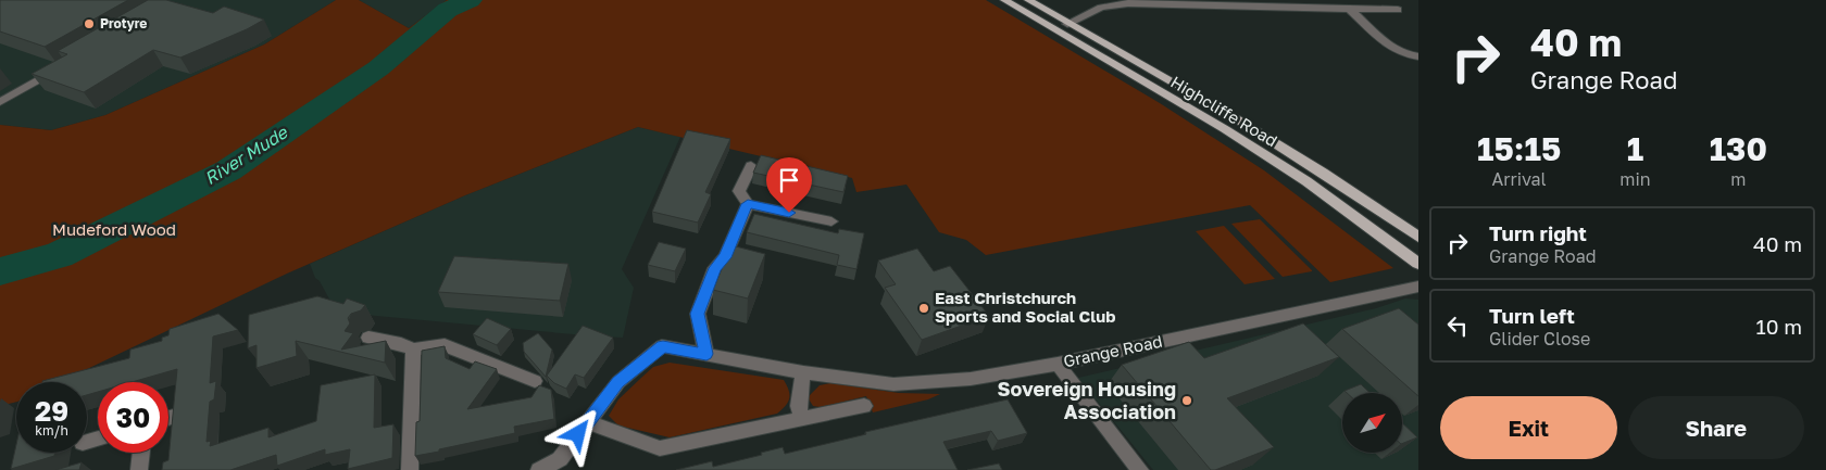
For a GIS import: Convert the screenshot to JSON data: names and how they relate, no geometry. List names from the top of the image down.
{
  "streets": {
    "main road": ["Highcliffe Road"],
    "street": ["Grange Road"]
  },
  "water": ["River Mude"],
  "parks": ["Mudeford Wood"],
  "places": ["Protyre", "East Christchurch Sports and Social Club", "Sovereign Housing Association"],
  "north": "top right",
  "page": {
    "turn": ["40 m", "Grange Road"],
    "eta": [
      "15:15",
      "Arrival",
      "1",
      "min",
      "130",
      "m"
    ],
    "list": [
      {
        "name": "Turn right",
        "note": "Grange Road",
        "value": "40 m"
      },
      {
        "name": "Turn left",
        "note": "Glider Close",
        "value": "10 m"
      }
    ],
    "speed": "29 km/h",
    "limit": "30",
    "buttons": ["Exit", "Share"]
  }
}
